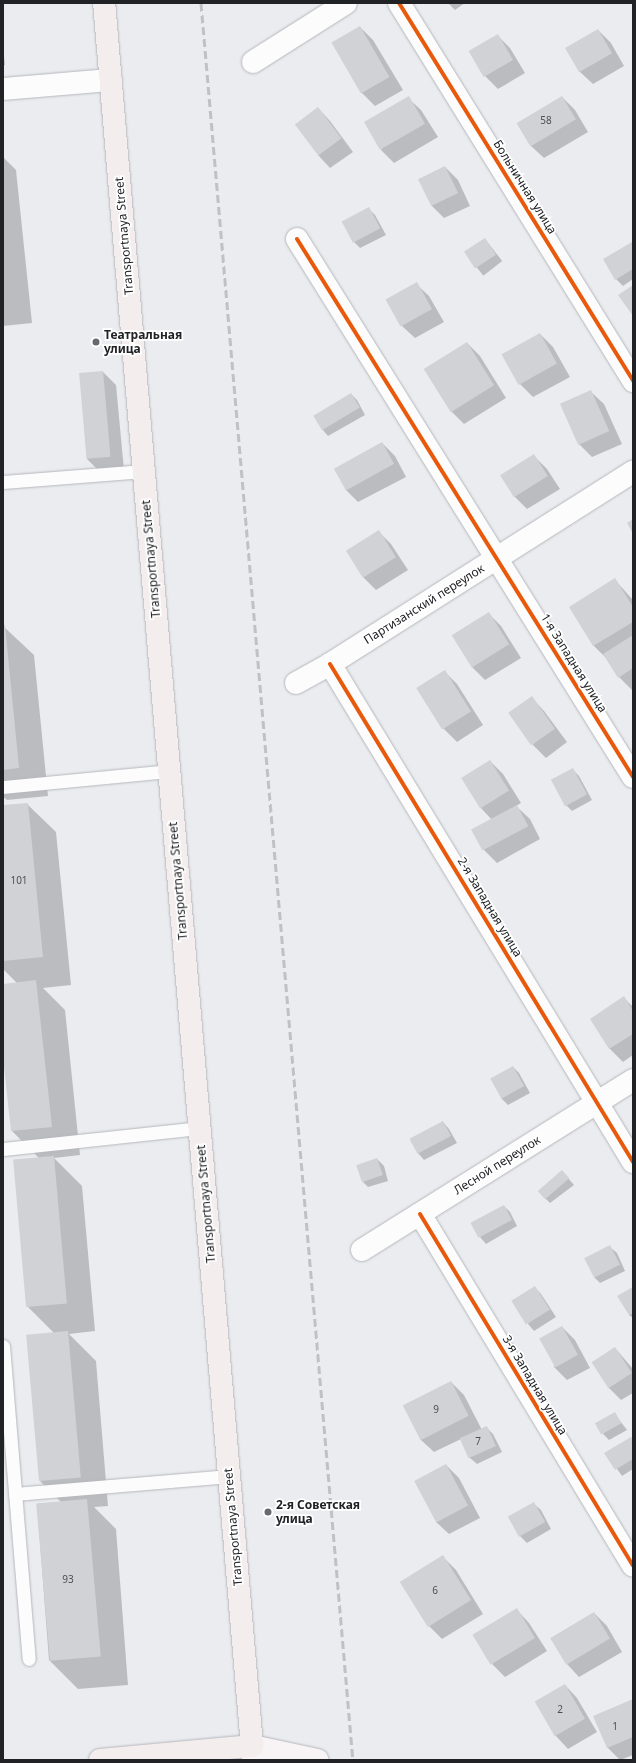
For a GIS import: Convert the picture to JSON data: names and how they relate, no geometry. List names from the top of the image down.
{
  "streets": {
    "main road": ["Transportnaya Street"],
    "street": [
      "Больничная улица",
      "Партизанский переулок",
      "1-я Западная улица",
      "2-я Западная улица",
      "Лесной переулок",
      "3-я Западная улица"
    ]
  },
  "crossings": [
    ["Партизанский переулок", "1-я Западная улица"],
    ["Партизанский переулок", "2-я Западная улица"],
    ["2-я Западная улица", "Лесной переулок"],
    ["Лесной переулок", "3-я Западная улица"]
  ],
  "places": ["Театральная улица", "2-я Советская улица"],
  "house_numbers": [
    "58",
    "101",
    "9",
    "7",
    "93",
    "6",
    "2",
    "1"
  ]
}
